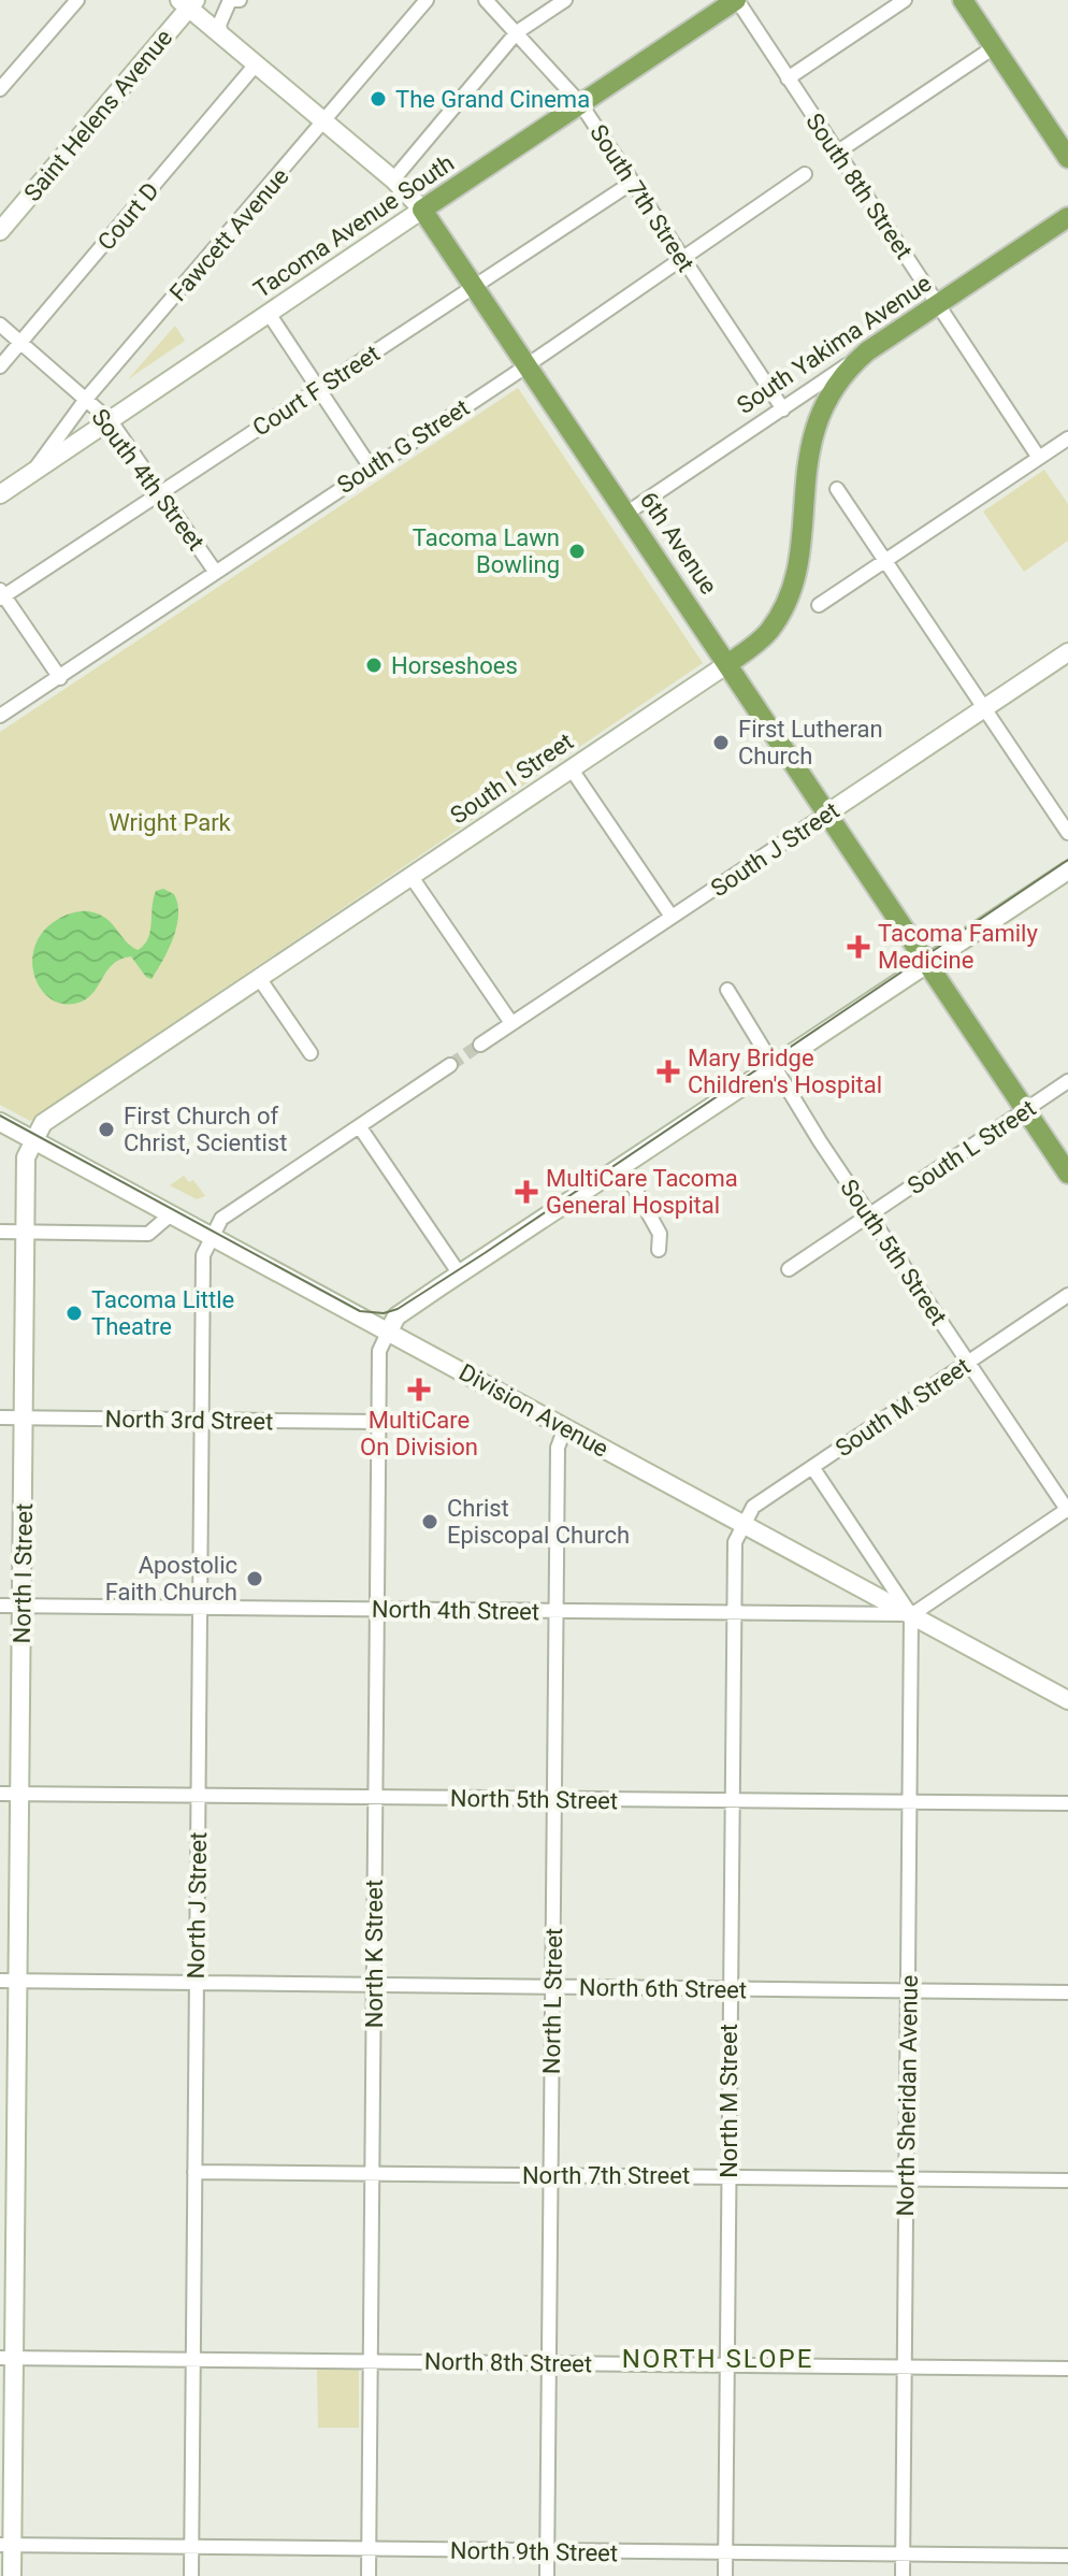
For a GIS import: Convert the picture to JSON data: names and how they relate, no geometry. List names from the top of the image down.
{
  "streets": {
    "main road": [
      "Saint Helens Avenue",
      "Tacoma Avenue South",
      "South Yakima Avenue",
      "6th Avenue",
      "South I Street",
      "South J Street",
      "Division Avenue",
      "North I Street"
    ],
    "street": [
      "South 8th Street",
      "South 7th Street",
      "Court D",
      "Fawcett Avenue",
      "Court F Street",
      "South G Street",
      "South 4th Street",
      "South L Street",
      "South 5th Street",
      "South M Street",
      "North 3rd Street",
      "North 4th Street",
      "North 5th Street",
      "North J Street",
      "North K Street",
      "North 6th Street",
      "North L Street",
      "North Sheridan Avenue",
      "North M Street",
      "North 7th Street",
      "North 8th Street",
      "North 9th Street"
    ]
  },
  "crossings": [
    ["Saint Helens Avenue", "6th Avenue"],
    ["South 8th Street", "Tacoma Avenue South"],
    ["South 8th Street", "South Yakima Avenue"],
    ["South 7th Street", "Tacoma Avenue South"],
    ["South 7th Street", "South Yakima Avenue"],
    ["South 7th Street", "Court F Street"],
    ["South 7th Street", "South G Street"],
    ["Court D", "South 4th Street"],
    ["Court D", "6th Avenue"],
    ["Tacoma Avenue South", "Fawcett Avenue"],
    ["Tacoma Avenue South", "South 4th Street"],
    ["Tacoma Avenue South", "6th Avenue"],
    ["Fawcett Avenue", "South 4th Street"],
    ["Fawcett Avenue", "6th Avenue"],
    ["South Yakima Avenue", "6th Avenue"],
    ["South Yakima Avenue", "South I Street"],
    ["Court F Street", "South 4th Street"],
    ["Court F Street", "6th Avenue"],
    ["South G Street", "South 4th Street"],
    ["South G Street", "6th Avenue"],
    ["6th Avenue", "South I Street"],
    ["6th Avenue", "South J Street"],
    ["6th Avenue", "South L Street"],
    ["South I Street", "Division Avenue"],
    ["South I Street", "North I Street"],
    ["South L Street", "South 5th Street"],
    ["South 5th Street", "South M Street"],
    ["South M Street", "Division Avenue"],
    ["South M Street", "North M Street"],
    ["Division Avenue", "North I Street"],
    ["Division Avenue", "North 4th Street"],
    ["Division Avenue", "North J Street"],
    ["Division Avenue", "North K Street"],
    ["Division Avenue", "North L Street"],
    ["Division Avenue", "North Sheridan Avenue"],
    ["Division Avenue", "North M Street"],
    ["North 3rd Street", "North I Street"],
    ["North 3rd Street", "North J Street"],
    ["North 3rd Street", "North K Street"],
    ["North I Street", "North 4th Street"],
    ["North I Street", "North 5th Street"],
    ["North I Street", "North 6th Street"],
    ["North I Street", "North 8th Street"],
    ["North I Street", "North 9th Street"],
    ["North 4th Street", "North J Street"],
    ["North 4th Street", "North K Street"],
    ["North 4th Street", "North L Street"],
    ["North 4th Street", "North Sheridan Avenue"],
    ["North 4th Street", "North M Street"],
    ["North 5th Street", "North J Street"],
    ["North 5th Street", "North K Street"],
    ["North 5th Street", "North L Street"],
    ["North 5th Street", "North Sheridan Avenue"],
    ["North 5th Street", "North M Street"],
    ["North J Street", "North 6th Street"],
    ["North J Street", "North 7th Street"],
    ["North J Street", "North 8th Street"],
    ["North J Street", "North 9th Street"],
    ["North K Street", "North 6th Street"],
    ["North K Street", "North 7th Street"],
    ["North K Street", "North 8th Street"],
    ["North K Street", "North 9th Street"],
    ["North 6th Street", "North L Street"],
    ["North 6th Street", "North Sheridan Avenue"],
    ["North 6th Street", "North M Street"],
    ["North L Street", "North 7th Street"],
    ["North L Street", "North 8th Street"],
    ["North L Street", "North 9th Street"],
    ["North Sheridan Avenue", "North 7th Street"],
    ["North Sheridan Avenue", "North 8th Street"],
    ["North Sheridan Avenue", "North 9th Street"],
    ["North M Street", "North 7th Street"],
    ["North M Street", "North 8th Street"],
    ["North M Street", "North 9th Street"]
  ],
  "districts": ["NORTH SLOPE"],
  "parks": ["Wright Park"],
  "places": {
    "other": [
      "The Grand Cinema",
      "Tacoma Lawn Bowling",
      "Horseshoes",
      "First Lutheran Church",
      "First Church of Christ, Scientist",
      "Tacoma Little Theatre",
      "Christ Episcopal Church",
      "Apostolic Faith Church"
    ],
    "health": [
      "Tacoma Family Medicine",
      "Mary Bridge Children's Hospital",
      "MultiCare Tacoma General Hospital",
      "MultiCare On Division"
    ]
  }
}
